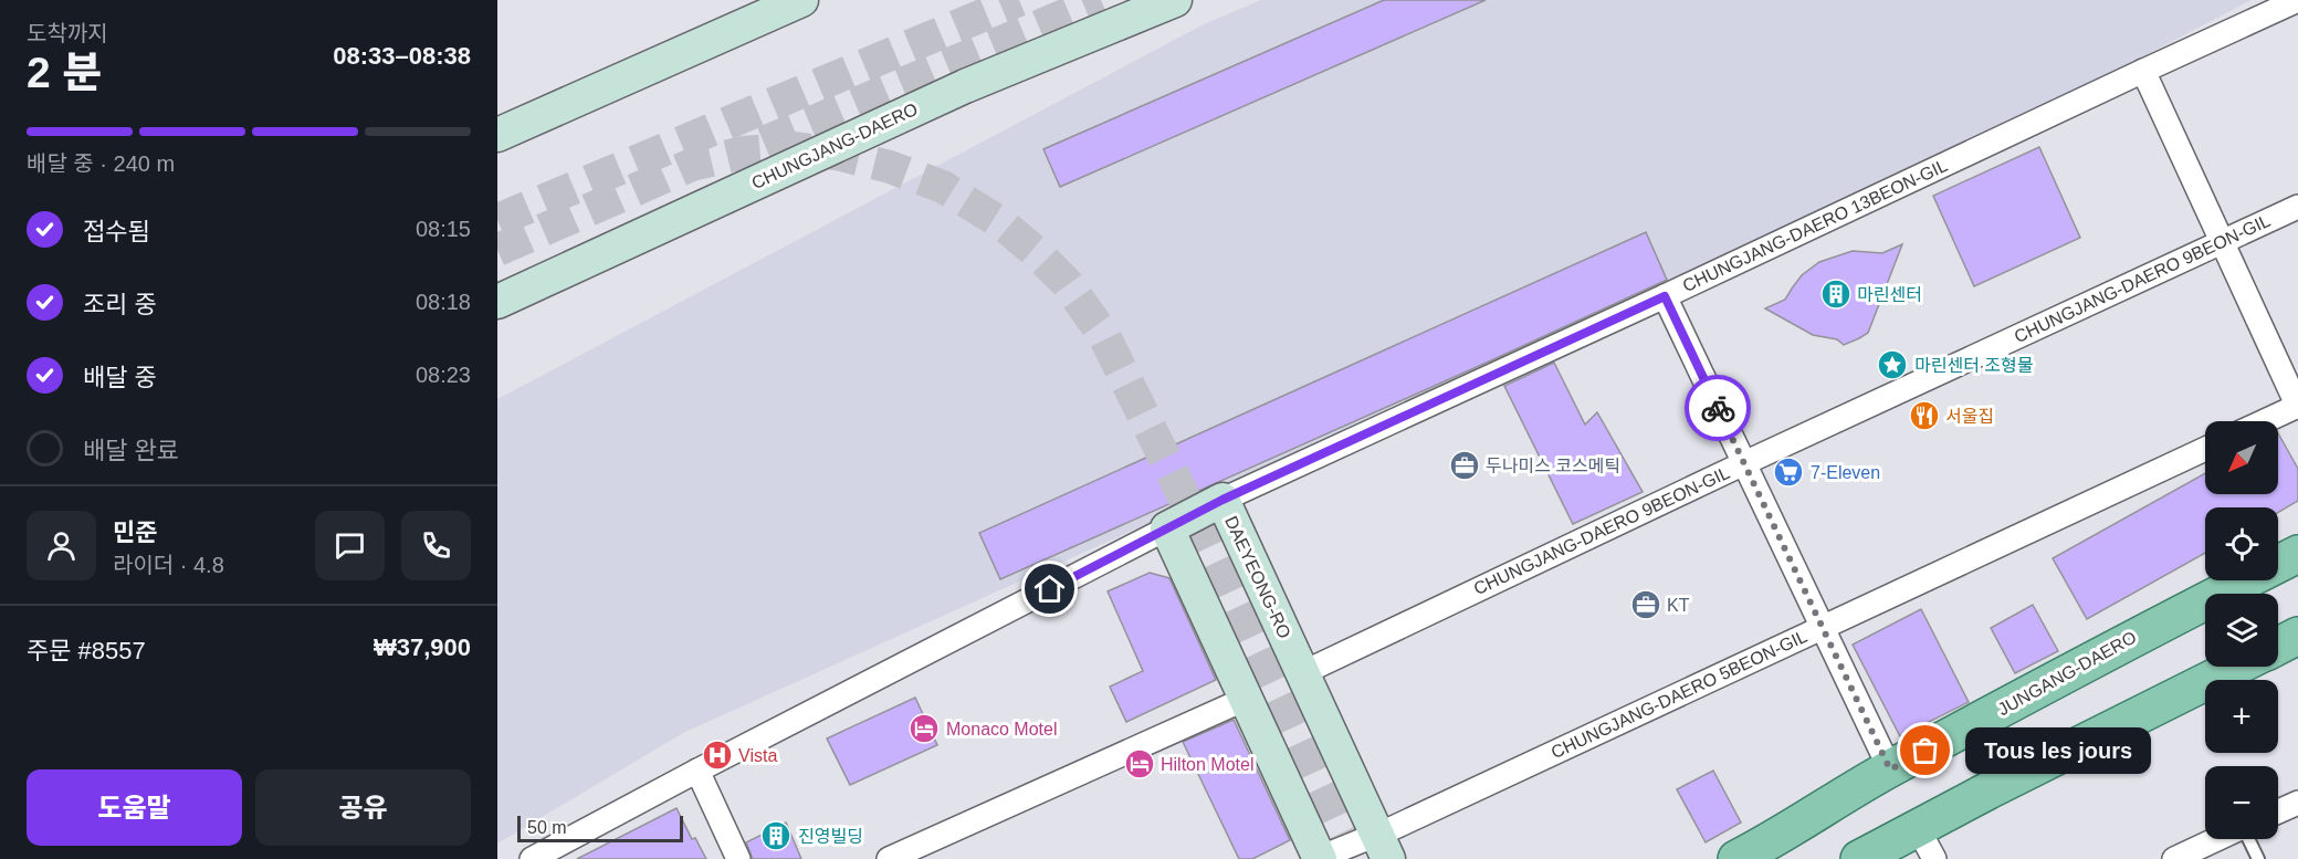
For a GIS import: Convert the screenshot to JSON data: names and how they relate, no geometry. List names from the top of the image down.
{
  "streets": {
    "main road": ["CHUNGJANG-DAERO", "DAEYEONG-RO", "JUNGANG-DAERO"],
    "street": ["CHUNGJANG-DAERO 13BEON-GIL", "CHUNGJANG-DAERO 9BEON-GIL", "CHUNGJANG-DAERO 5BEON-GIL"]
  },
  "crossings": [
    ["CHUNGJANG-DAERO 13BEON-GIL", "DAEYEONG-RO"],
    ["CHUNGJANG-DAERO 9BEON-GIL", "DAEYEONG-RO"],
    ["DAEYEONG-RO", "CHUNGJANG-DAERO 5BEON-GIL"]
  ],
  "places": {
    "building": ["마린센터", "진영빌딩"],
    "place": ["마린센터 조형물"],
    "restaurant": ["서울집"],
    "office": ["두나미스 코스메틱", "KT"],
    "supermarket": ["7-Eleven"],
    "hotel": ["Monaco Motel", "Hilton Motel"],
    "other": ["Tous les jours"],
    "hospital": ["Vista"]
  },
  "scale_bar": "50 m",
  "north": "bottom left",
  "page": {
    "heading": ["2 분", "도착까지", "08:33–08:38"],
    "panel": [
      "민준",
      "라이더 · 4.8",
      "주문 #8557",
      "₩37,900"
    ],
    "bar": "배달 중 · 240 m",
    "list": [
      ["접수됨", "08:15"],
      ["조리 중", "08:18"],
      ["배달 중", "08:23"],
      "배달 완료"
    ],
    "map_buttons": ["+", "−"],
    "bubble": "Tous les jours",
    "buttons": ["도움말", "공유"],
    "scale": "50 m"
  }
}
